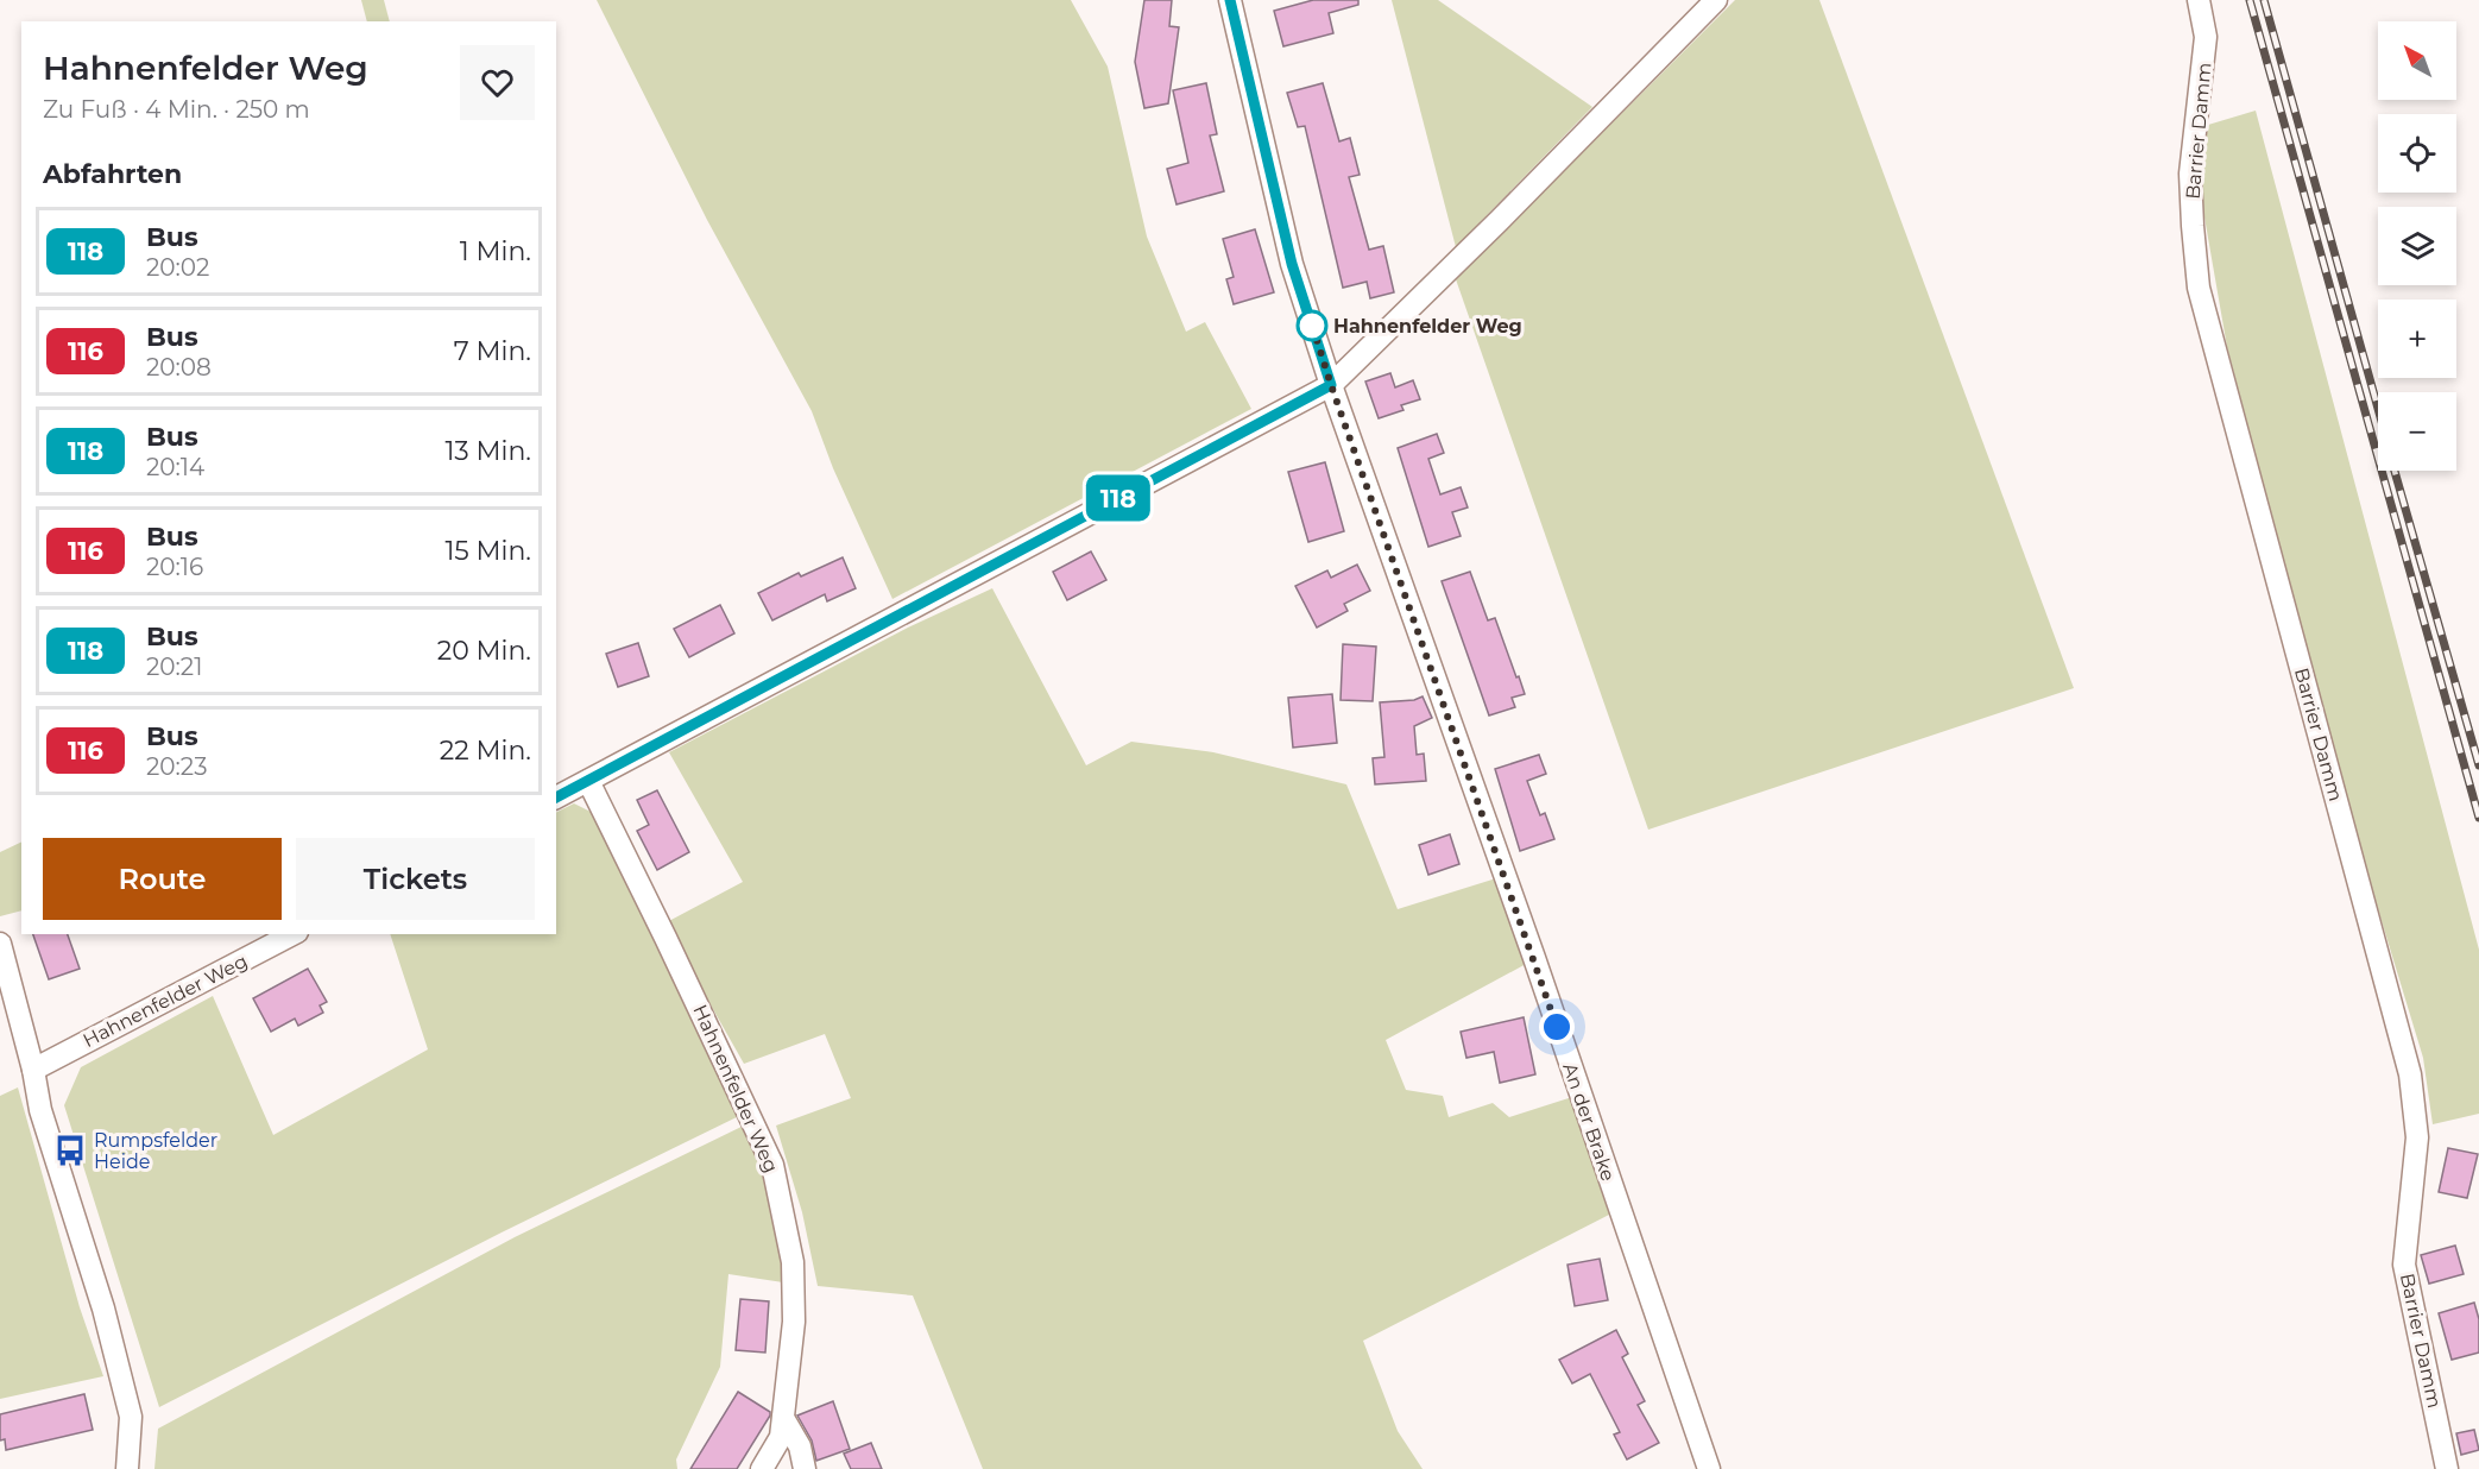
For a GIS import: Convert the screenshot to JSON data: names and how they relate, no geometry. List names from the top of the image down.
{
  "streets": {
    "street": ["Barrier Damm", "Hahnenfelder Weg", "An der Brake"]
  },
  "places": {
    "other": ["Hahnenfelder Weg"],
    "bus stop": ["Rumpsfelder Heide"]
  },
  "lines": ["bus line 118"],
  "north": "top left",
  "page": {
    "on_map": "118",
    "map_buttons": ["+", "−"],
    "heading": [
      ["Hahnenfelder Weg", "Zu Fuß · 4 Min. · 250 m"],
      "Abfahrten"
    ],
    "list": [
      {
        "mark": "118",
        "name": "Bus",
        "note": "20:02",
        "value": "1 Min."
      },
      {
        "mark": "116",
        "name": "Bus",
        "note": "20:08",
        "value": "7 Min."
      },
      {
        "mark": "118",
        "name": "Bus",
        "note": "20:14",
        "value": "13 Min."
      },
      {
        "mark": "116",
        "name": "Bus",
        "note": "20:16",
        "value": "15 Min."
      },
      {
        "mark": "118",
        "name": "Bus",
        "note": "20:21",
        "value": "20 Min."
      },
      {
        "mark": "116",
        "name": "Bus",
        "note": "20:23",
        "value": "22 Min."
      }
    ],
    "buttons": ["Route", "Tickets"]
  }
}
